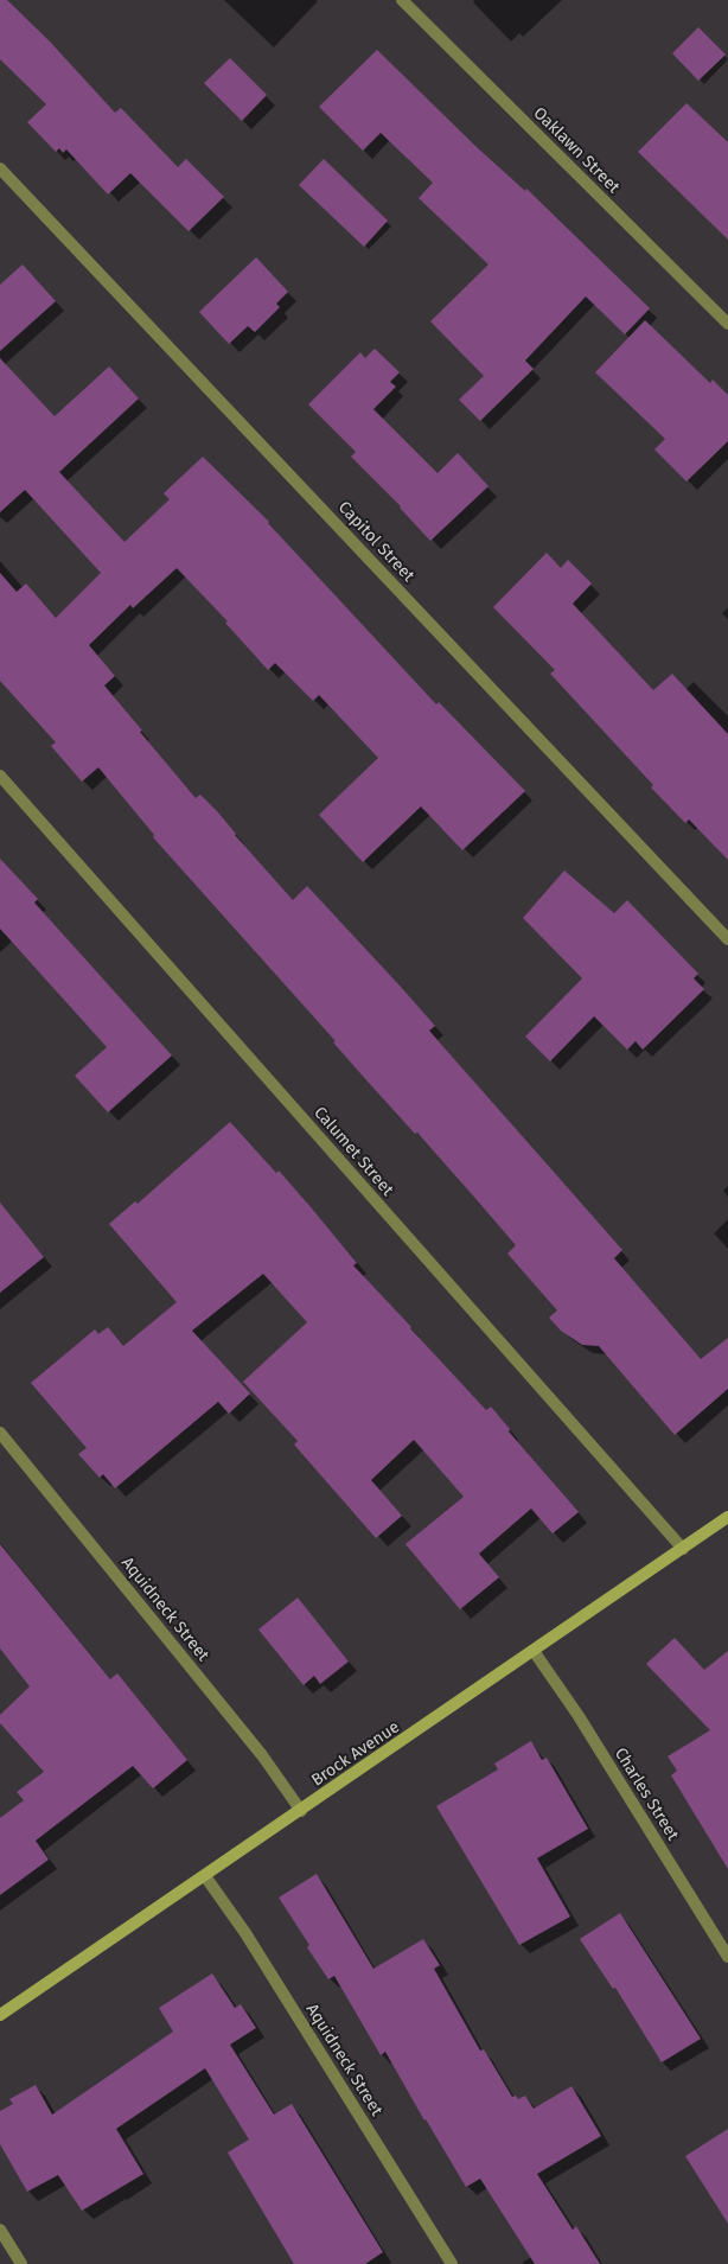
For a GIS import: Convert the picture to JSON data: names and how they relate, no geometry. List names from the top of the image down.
{
  "streets": {
    "main road": ["Brock Avenue"],
    "street": [
      "Oaklawn Street",
      "Capitol Street",
      "Calumet Street",
      "Aquidneck Street",
      "Charles Street"
    ]
  },
  "crossings": [
    ["Calumet Street", "Brock Avenue"],
    ["Aquidneck Street", "Brock Avenue"],
    ["Brock Avenue", "Charles Street"]
  ]
}
